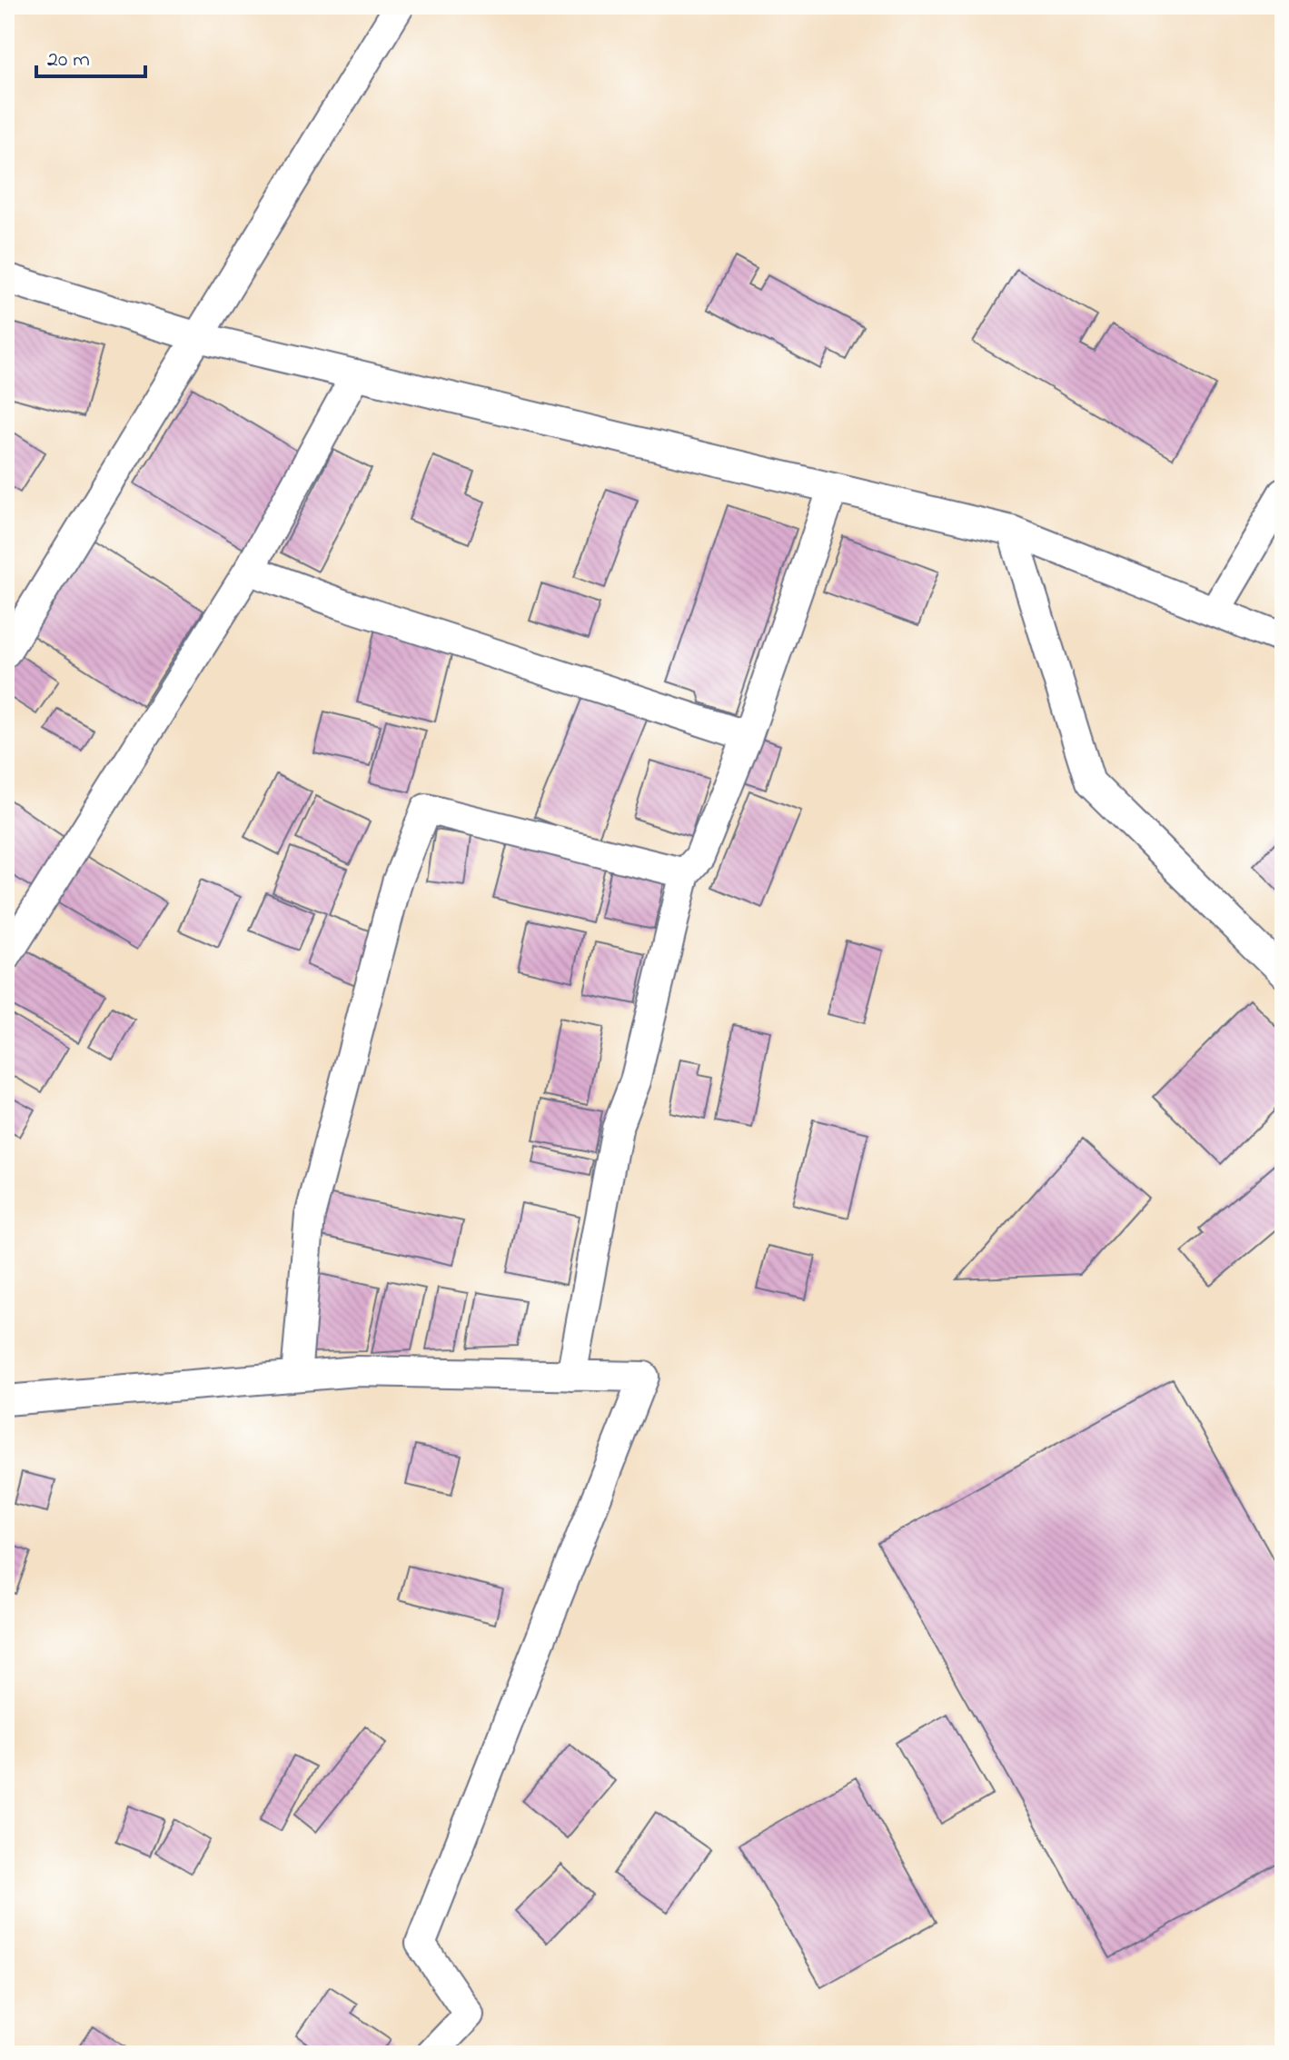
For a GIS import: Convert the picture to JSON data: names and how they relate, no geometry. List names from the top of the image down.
{
  "scale_bar": "20 m"
}
